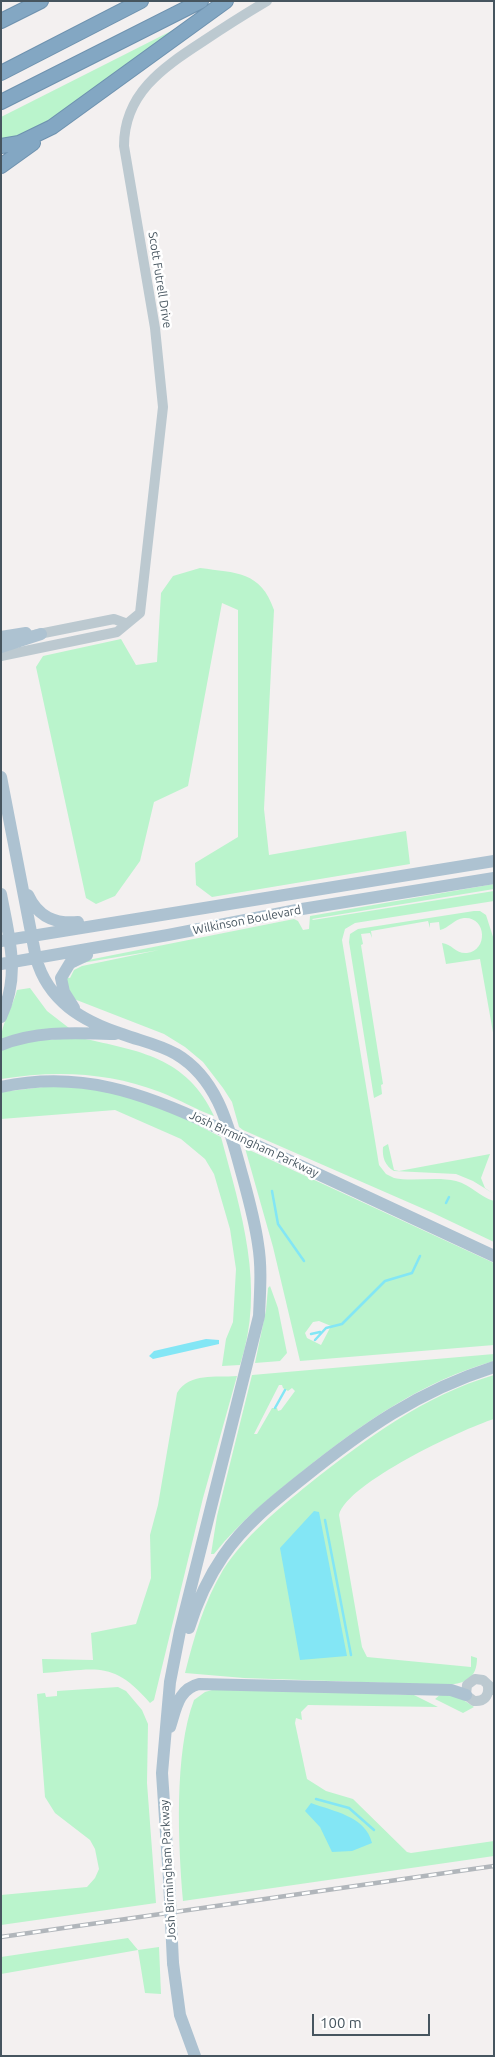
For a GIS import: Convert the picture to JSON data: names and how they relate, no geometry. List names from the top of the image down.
{
  "streets": {
    "main road": ["Wilkinson Boulevard", "Josh Birmingham Parkway"],
    "street": ["Scott Futrell Drive"]
  },
  "scale_bar": "100 m"
}
